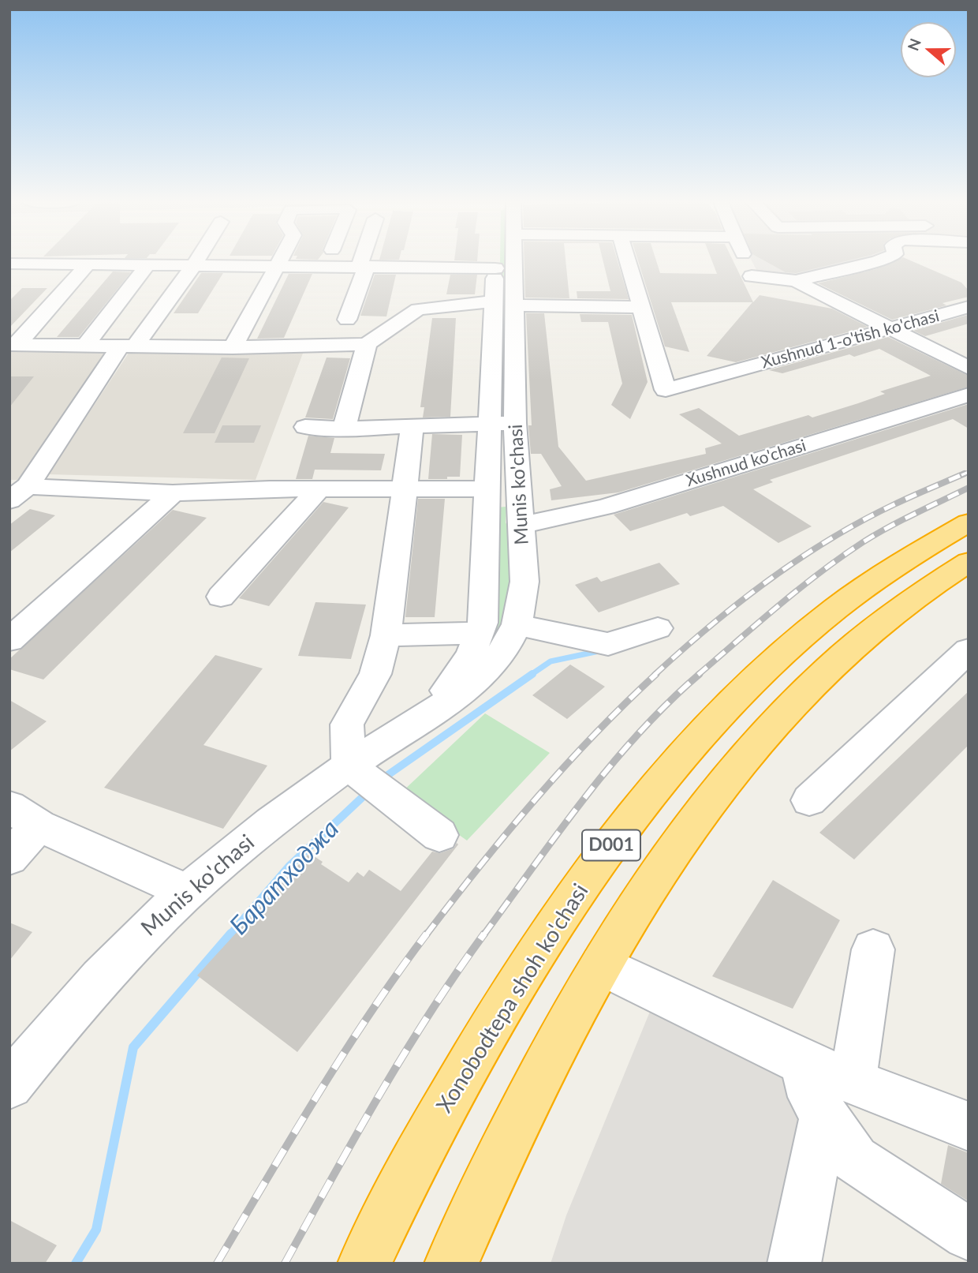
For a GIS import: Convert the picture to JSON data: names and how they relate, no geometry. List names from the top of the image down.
{
  "streets": {
    "highway": ["D001", "Xonobodtepa shoh ko'chasi"],
    "street": ["Xushnud 1-o'tish ko'chasi", "Xushnud ko'chasi", "Munis ko'chasi"]
  },
  "crossings": [
    ["Xushnud ko'chasi", "Munis ko'chasi"]
  ],
  "water": ["Баратходжа"],
  "north": "left"
}
